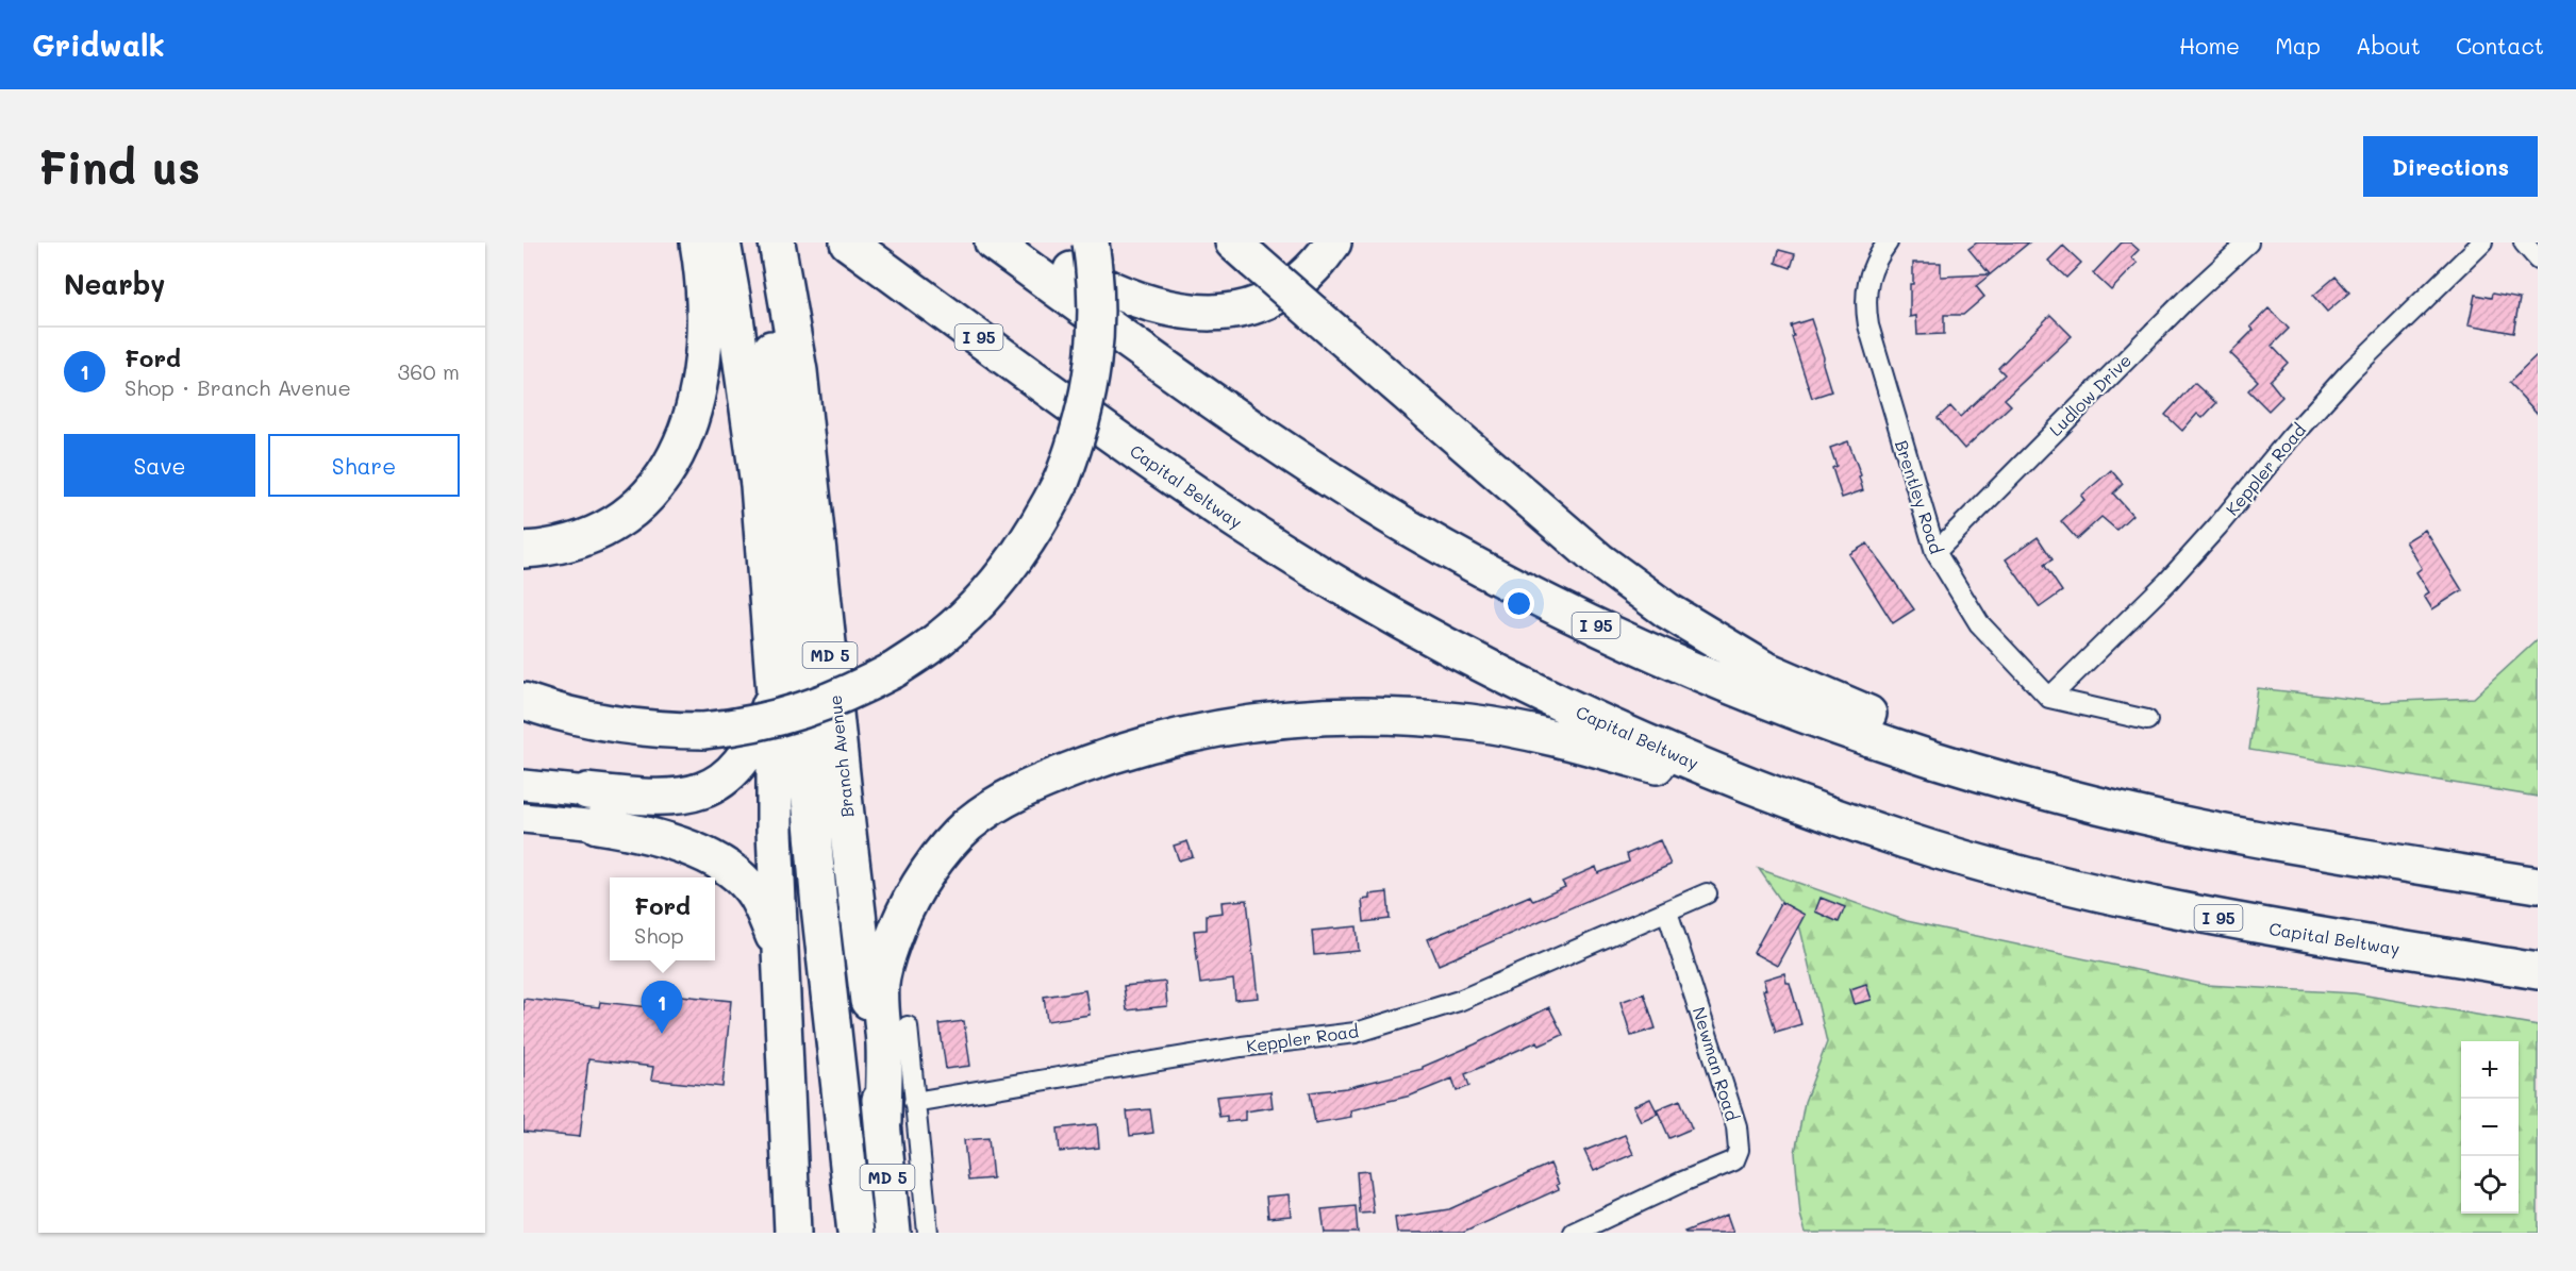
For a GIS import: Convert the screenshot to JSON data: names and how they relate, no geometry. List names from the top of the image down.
{
  "streets": {
    "highway": [
      "I 95",
      "Capital Beltway",
      "MD 5",
      "Branch Avenue"
    ],
    "street": [
      "Ludlow Drive",
      "Keppler Road",
      "Brentley Road",
      "Newman Road"
    ]
  },
  "crossings": [
    ["Ludlow Drive", "Brentley Road"],
    ["Keppler Road", "Brentley Road"],
    ["Keppler Road", "Newman Road"]
  ],
  "page": {
    "header": "Gridwalk",
    "nav": [
      "Home",
      "Map",
      "About",
      "Contact"
    ],
    "buttons": [
      "Directions",
      ["Save", "Share"]
    ],
    "title": "Find us",
    "heading": "Nearby",
    "list": [
      {
        "mark": "1",
        "name": "Ford",
        "note": "Shop · Branch Avenue",
        "value": "360 m"
      }
    ],
    "popup": ["Ford", "Shop"],
    "pins": "1",
    "map_buttons": ["+", "−"]
  }
}
